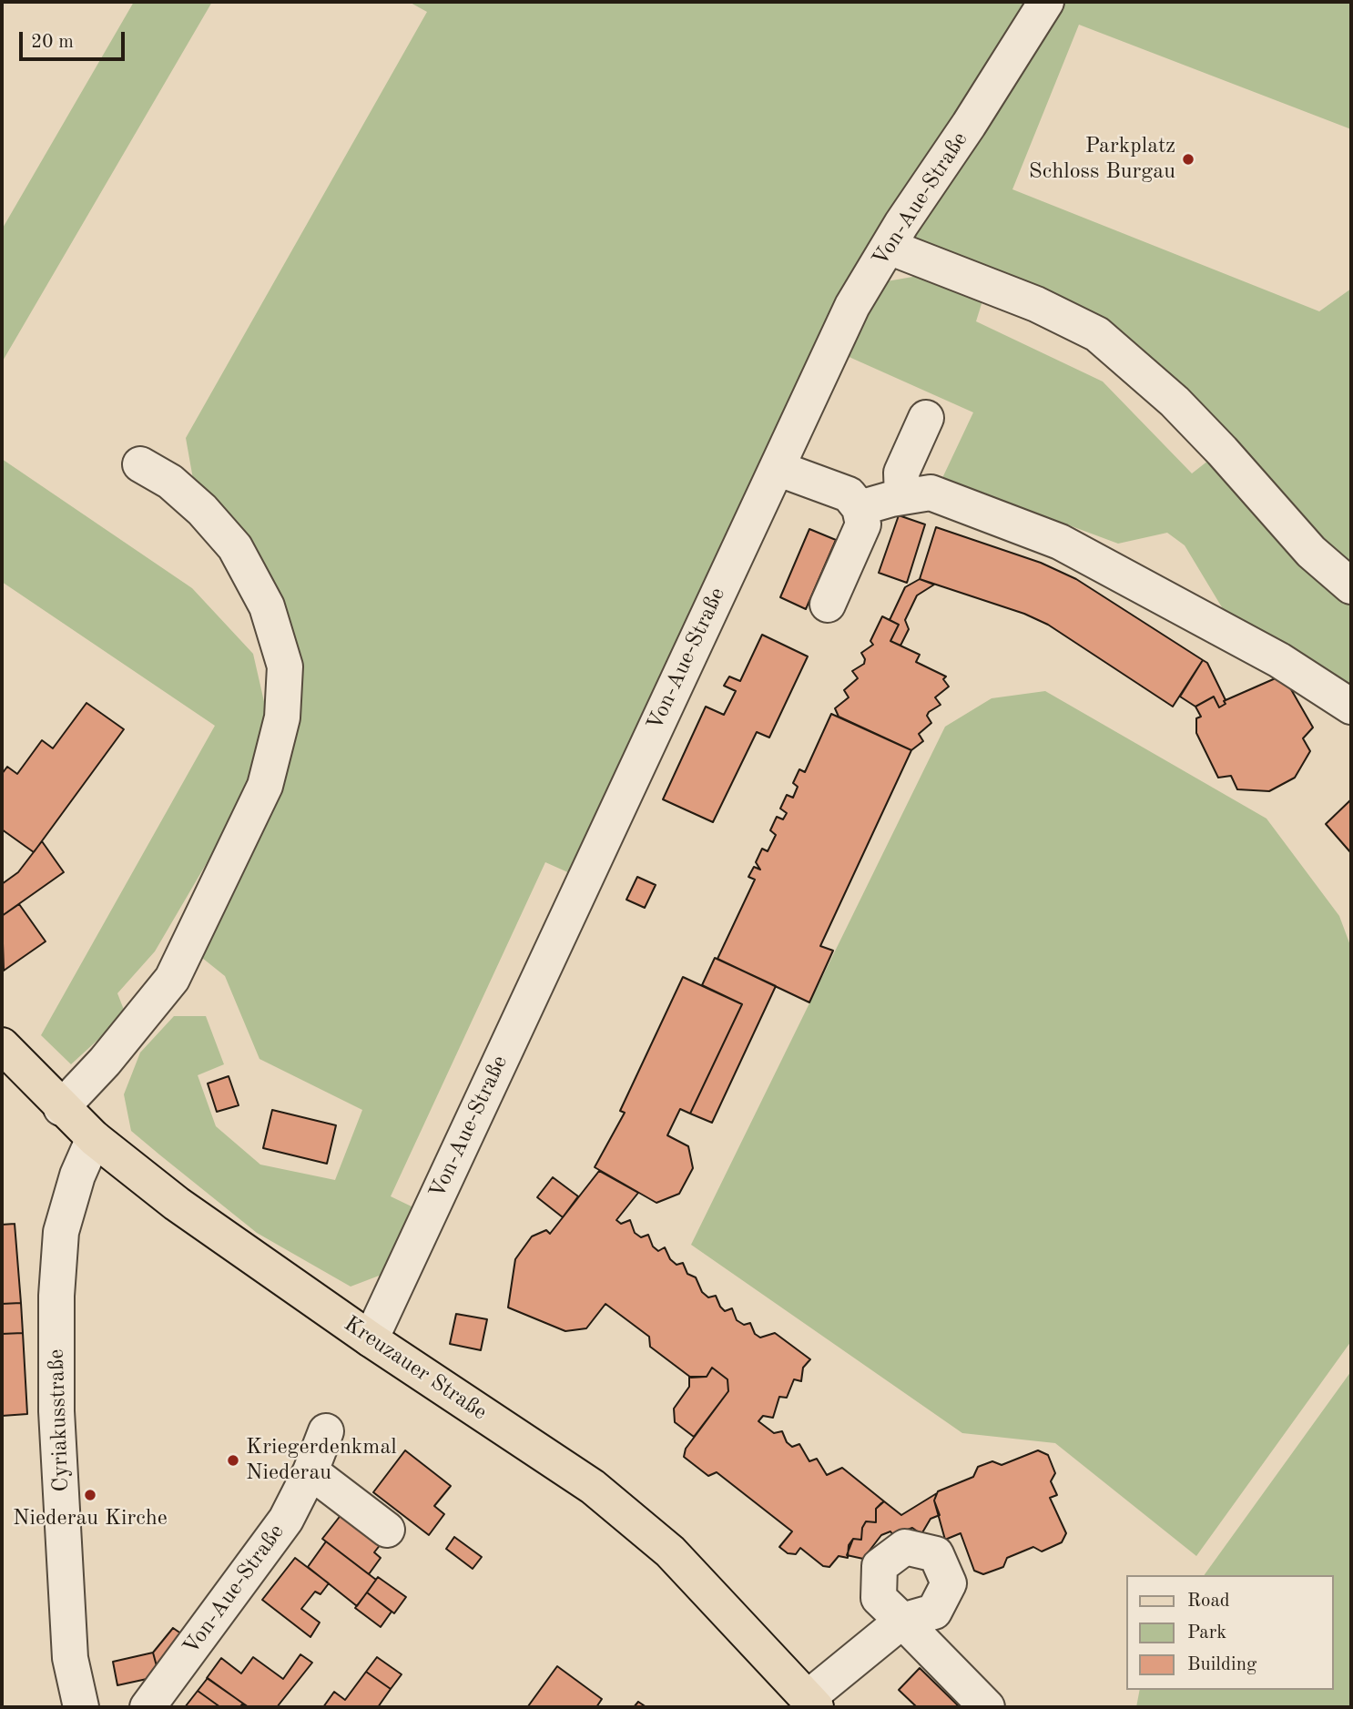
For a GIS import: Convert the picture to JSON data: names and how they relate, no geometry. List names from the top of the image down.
{
  "streets": {
    "main road": ["Kreuzauer Straße"],
    "street": ["Von-Aue-Straße", "Cyriakusstraße"]
  },
  "crossings": [
    ["Von-Aue-Straße", "Kreuzauer Straße"],
    ["Kreuzauer Straße", "Cyriakusstraße"]
  ],
  "places": ["Parkplatz Schloss Burgau", "Kriegerdenkmal Niederau", "Niederau Kirche"],
  "legend": ["Road", "Park", "Building"],
  "scale_bar": "20 m"
}
